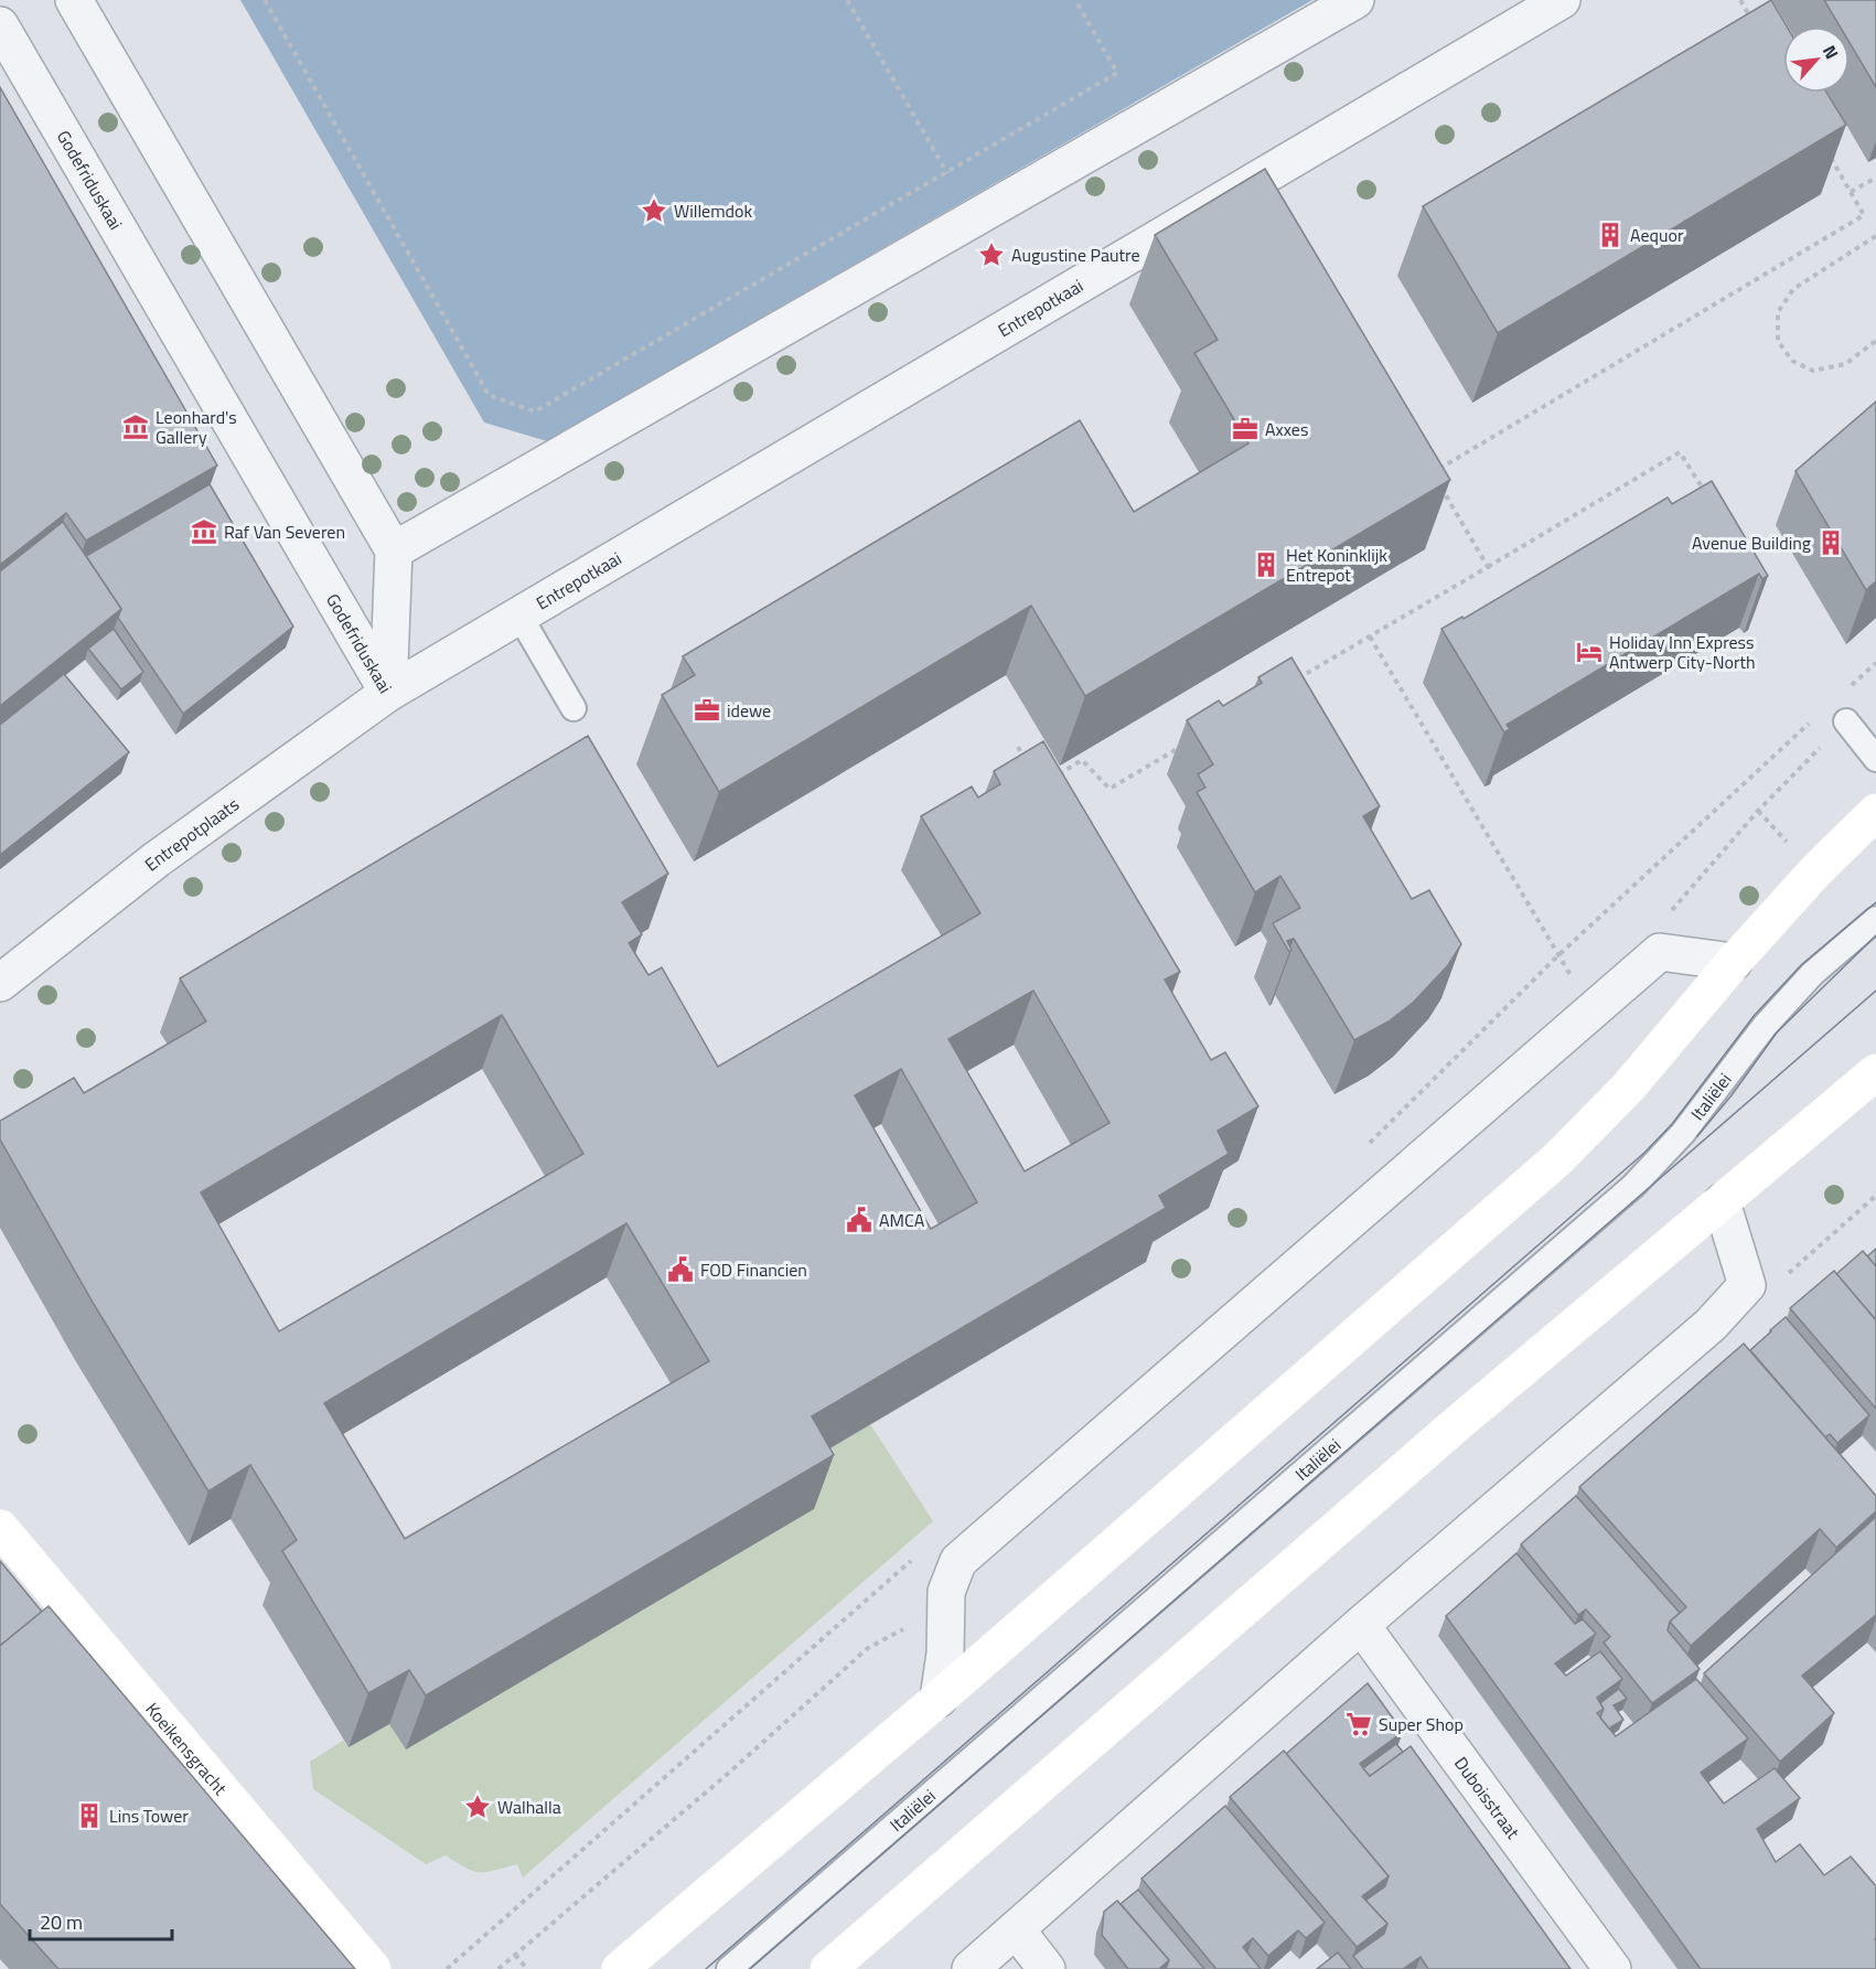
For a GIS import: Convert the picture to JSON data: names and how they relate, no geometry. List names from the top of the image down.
{
  "streets": {
    "main road": ["Koeikensgracht"],
    "street": [
      "Godefriduskaai",
      "Entrepotkaai",
      "Entrepotplaats",
      "Duboisstraat"
    ],
    "lane": ["Italiëlei"]
  },
  "crossings": [
    ["Godefriduskaai", "Entrepotkaai"],
    ["Godefriduskaai", "Entrepotplaats"],
    ["Entrepotkaai", "Entrepotplaats"]
  ],
  "places": {
    "place": ["Willemdok", "Augustine Pautre", "Walhalla"],
    "building": [
      "Aequor",
      "Avenue Building",
      "Het Koninklijk Entrepot",
      "Lins Tower"
    ],
    "museum": ["Leonhard's Gallery", "Raf Van Severen"],
    "office": ["Axxes", "idewe"],
    "hotel": ["Holiday Inn Express Antwerp City-North"],
    "public building": ["AMCA", "FOD Financien"],
    "supermarket": ["Super Shop"]
  },
  "scale_bar": "20 m",
  "north": "top right"
}
